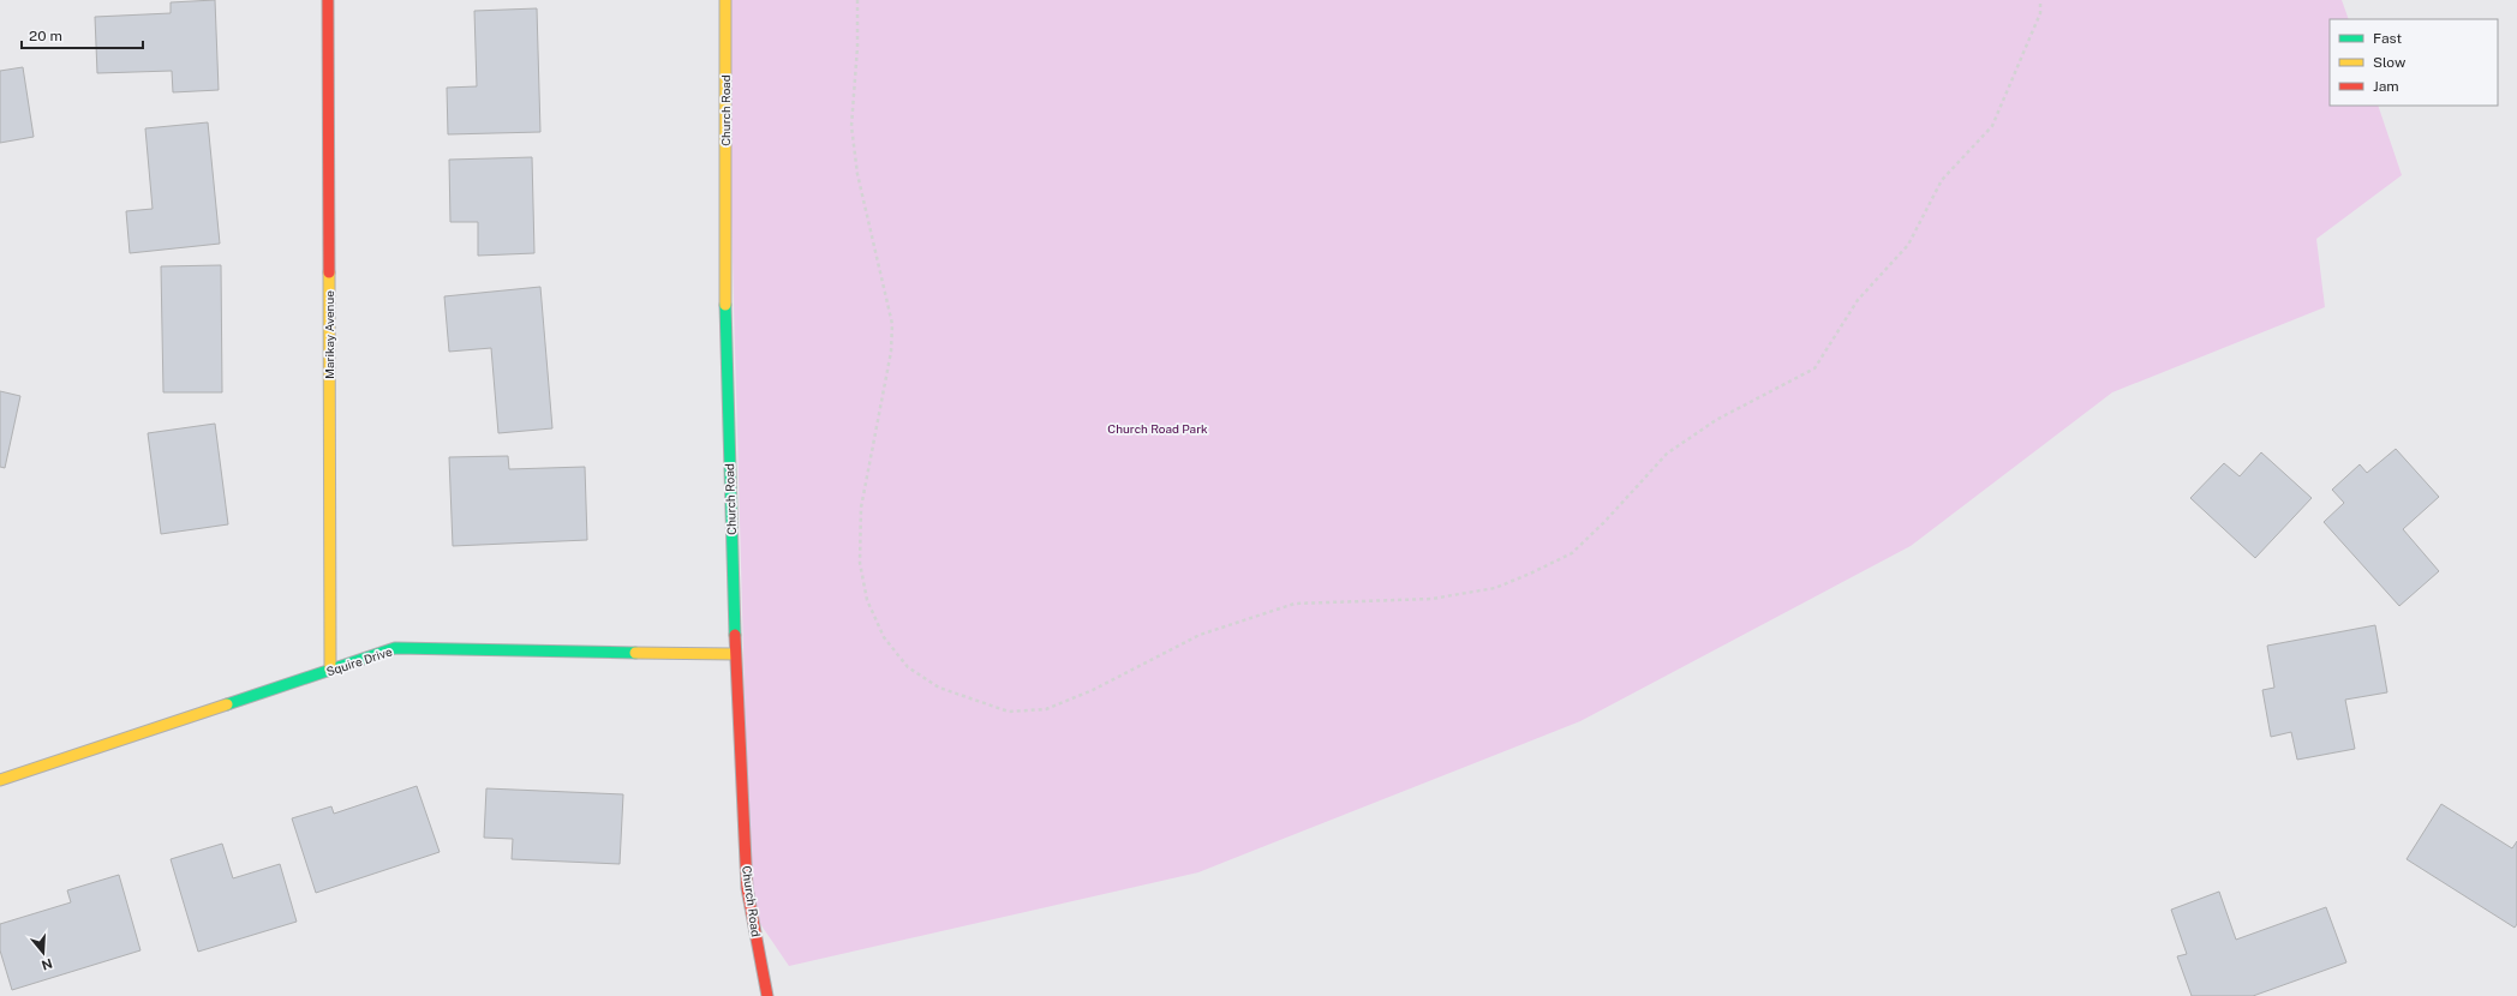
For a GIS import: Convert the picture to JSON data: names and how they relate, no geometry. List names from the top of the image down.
{
  "streets": {
    "street": ["Church Road", "Marikay Avenue", "Squire Drive"]
  },
  "crossings": [
    ["Church Road", "Squire Drive"],
    ["Marikay Avenue", "Squire Drive"]
  ],
  "parks": ["Church Road Park"],
  "legend": ["Fast", "Slow", "Jam"],
  "scale_bar": "20 m",
  "north": "bottom"
}
